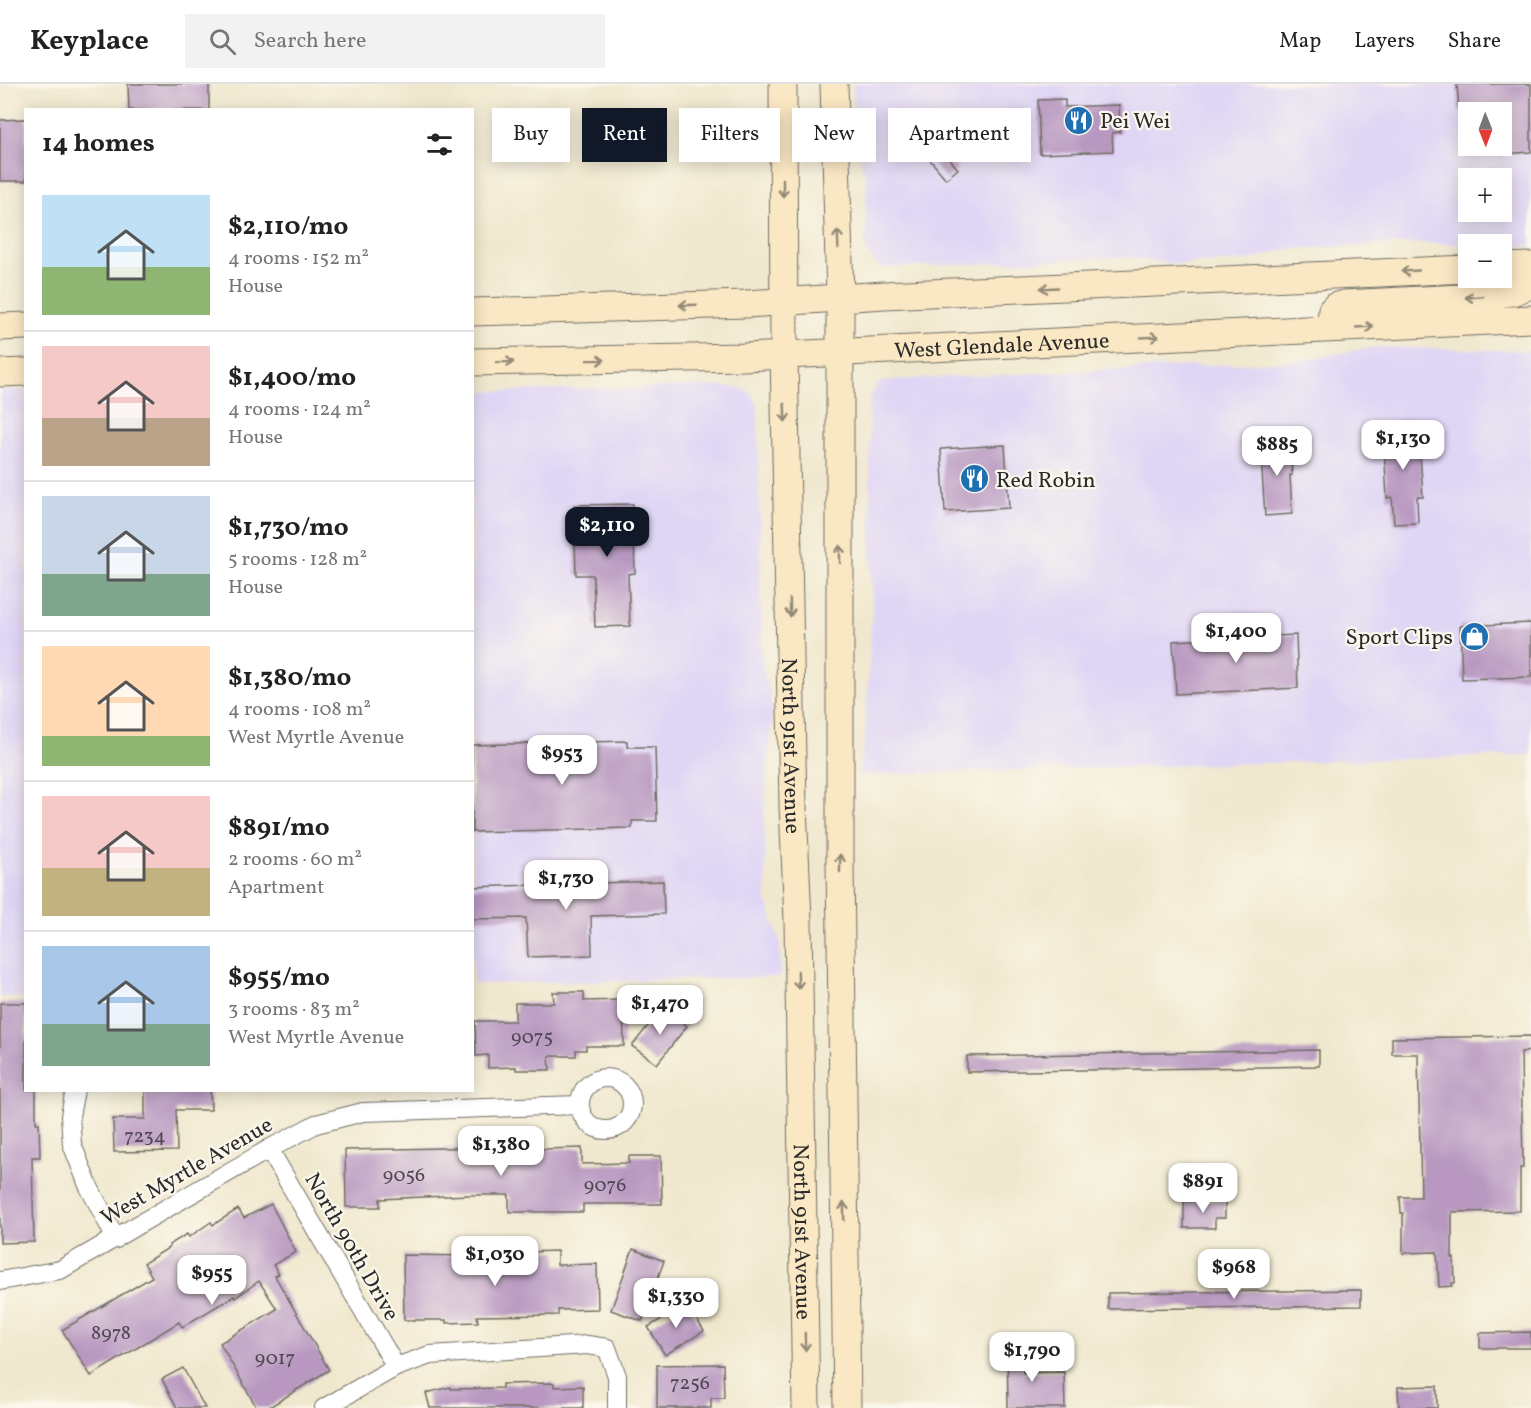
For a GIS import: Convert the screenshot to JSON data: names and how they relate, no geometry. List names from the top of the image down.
{
  "streets": {
    "main road": ["West Glendale Avenue", "North 91st Avenue"],
    "street": ["West Myrtle Avenue", "North 90th Drive"]
  },
  "crossings": [
    ["West Glendale Avenue", "North 91st Avenue"],
    ["West Myrtle Avenue", "North 90th Drive"]
  ],
  "places": {
    "restaurant": ["Pei Wei", "Red Robin"],
    "shop": ["Sport Clips"]
  },
  "house_numbers": [
    "9075",
    "7234",
    "9056",
    "9076",
    "8978",
    "9017",
    "7256"
  ],
  "north": "bottom",
  "page": {
    "header": "Keyplace",
    "search": "Search here",
    "nav": ["Map", "Layers", "Share"],
    "map_buttons": ["+", "−"],
    "chip": [
      "Buy",
      "Rent",
      "Filters",
      "New",
      "Apartment"
    ],
    "heading": "14 homes",
    "list": [
      {
        "name": "$2,110/mo",
        "note": "4 rooms · 152 m² · House"
      },
      {
        "name": "$1,400/mo",
        "note": "4 rooms · 124 m² · House"
      },
      {
        "name": "$1,730/mo",
        "note": "5 rooms · 128 m² · House"
      },
      {
        "name": "$1,380/mo",
        "note": "4 rooms · 108 m² · West Myrtle Avenue"
      },
      {
        "name": "$891/mo",
        "note": "2 rooms · 60 m² · Apartment"
      },
      {
        "name": "$955/mo",
        "note": "3 rooms · 83 m² · West Myrtle Avenue"
      }
    ],
    "price": [
      "$1,130",
      "$885",
      "$2,110",
      "$1,400",
      "$953",
      "$1,730",
      "$1,470",
      "$1,380",
      "$891",
      "$1,030",
      "$968",
      "$955",
      "$1,330",
      "$1,790"
    ]
  }
}
